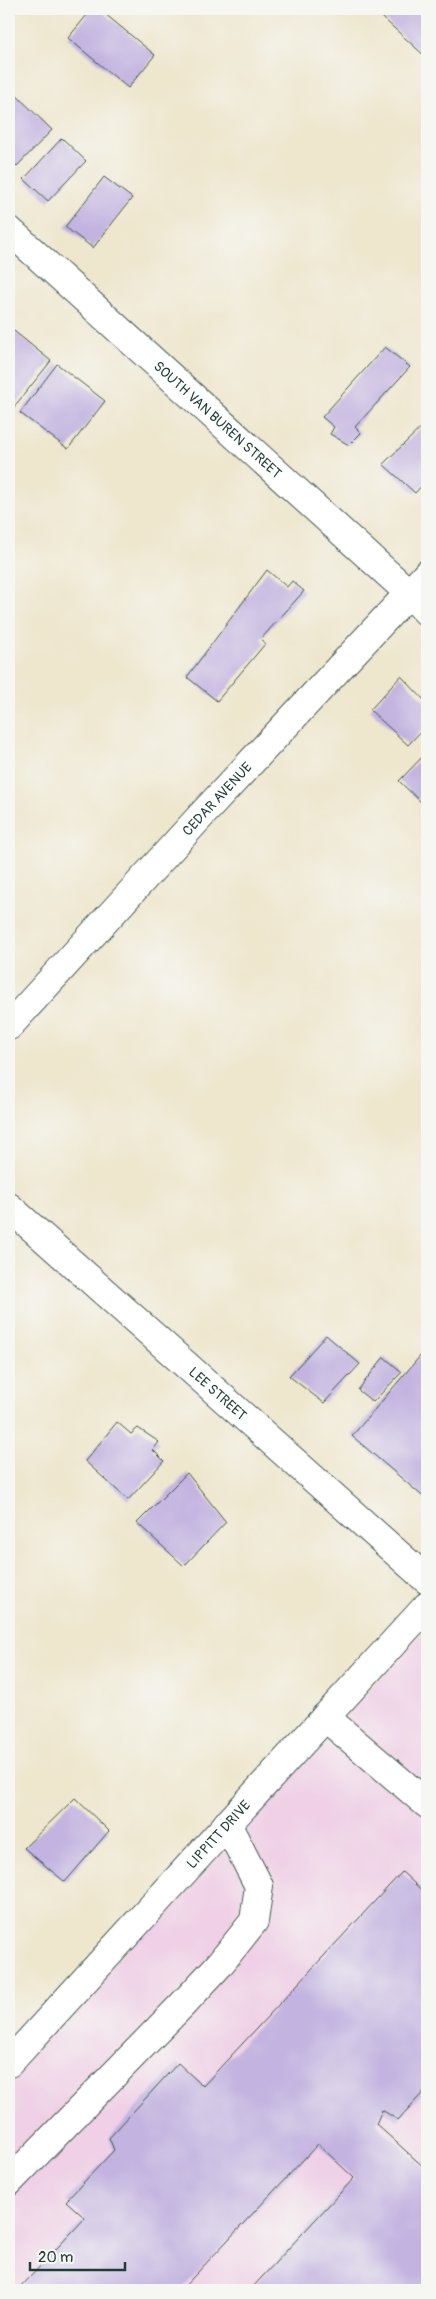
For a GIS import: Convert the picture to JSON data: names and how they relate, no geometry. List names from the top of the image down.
{
  "streets": {
    "street": [
      "SOUTH VAN BUREN STREET",
      "CEDAR AVENUE",
      "LEE STREET",
      "LIPPITT DRIVE"
    ]
  },
  "crossings": [
    ["SOUTH VAN BUREN STREET", "CEDAR AVENUE"]
  ],
  "scale_bar": "20 m"
}
